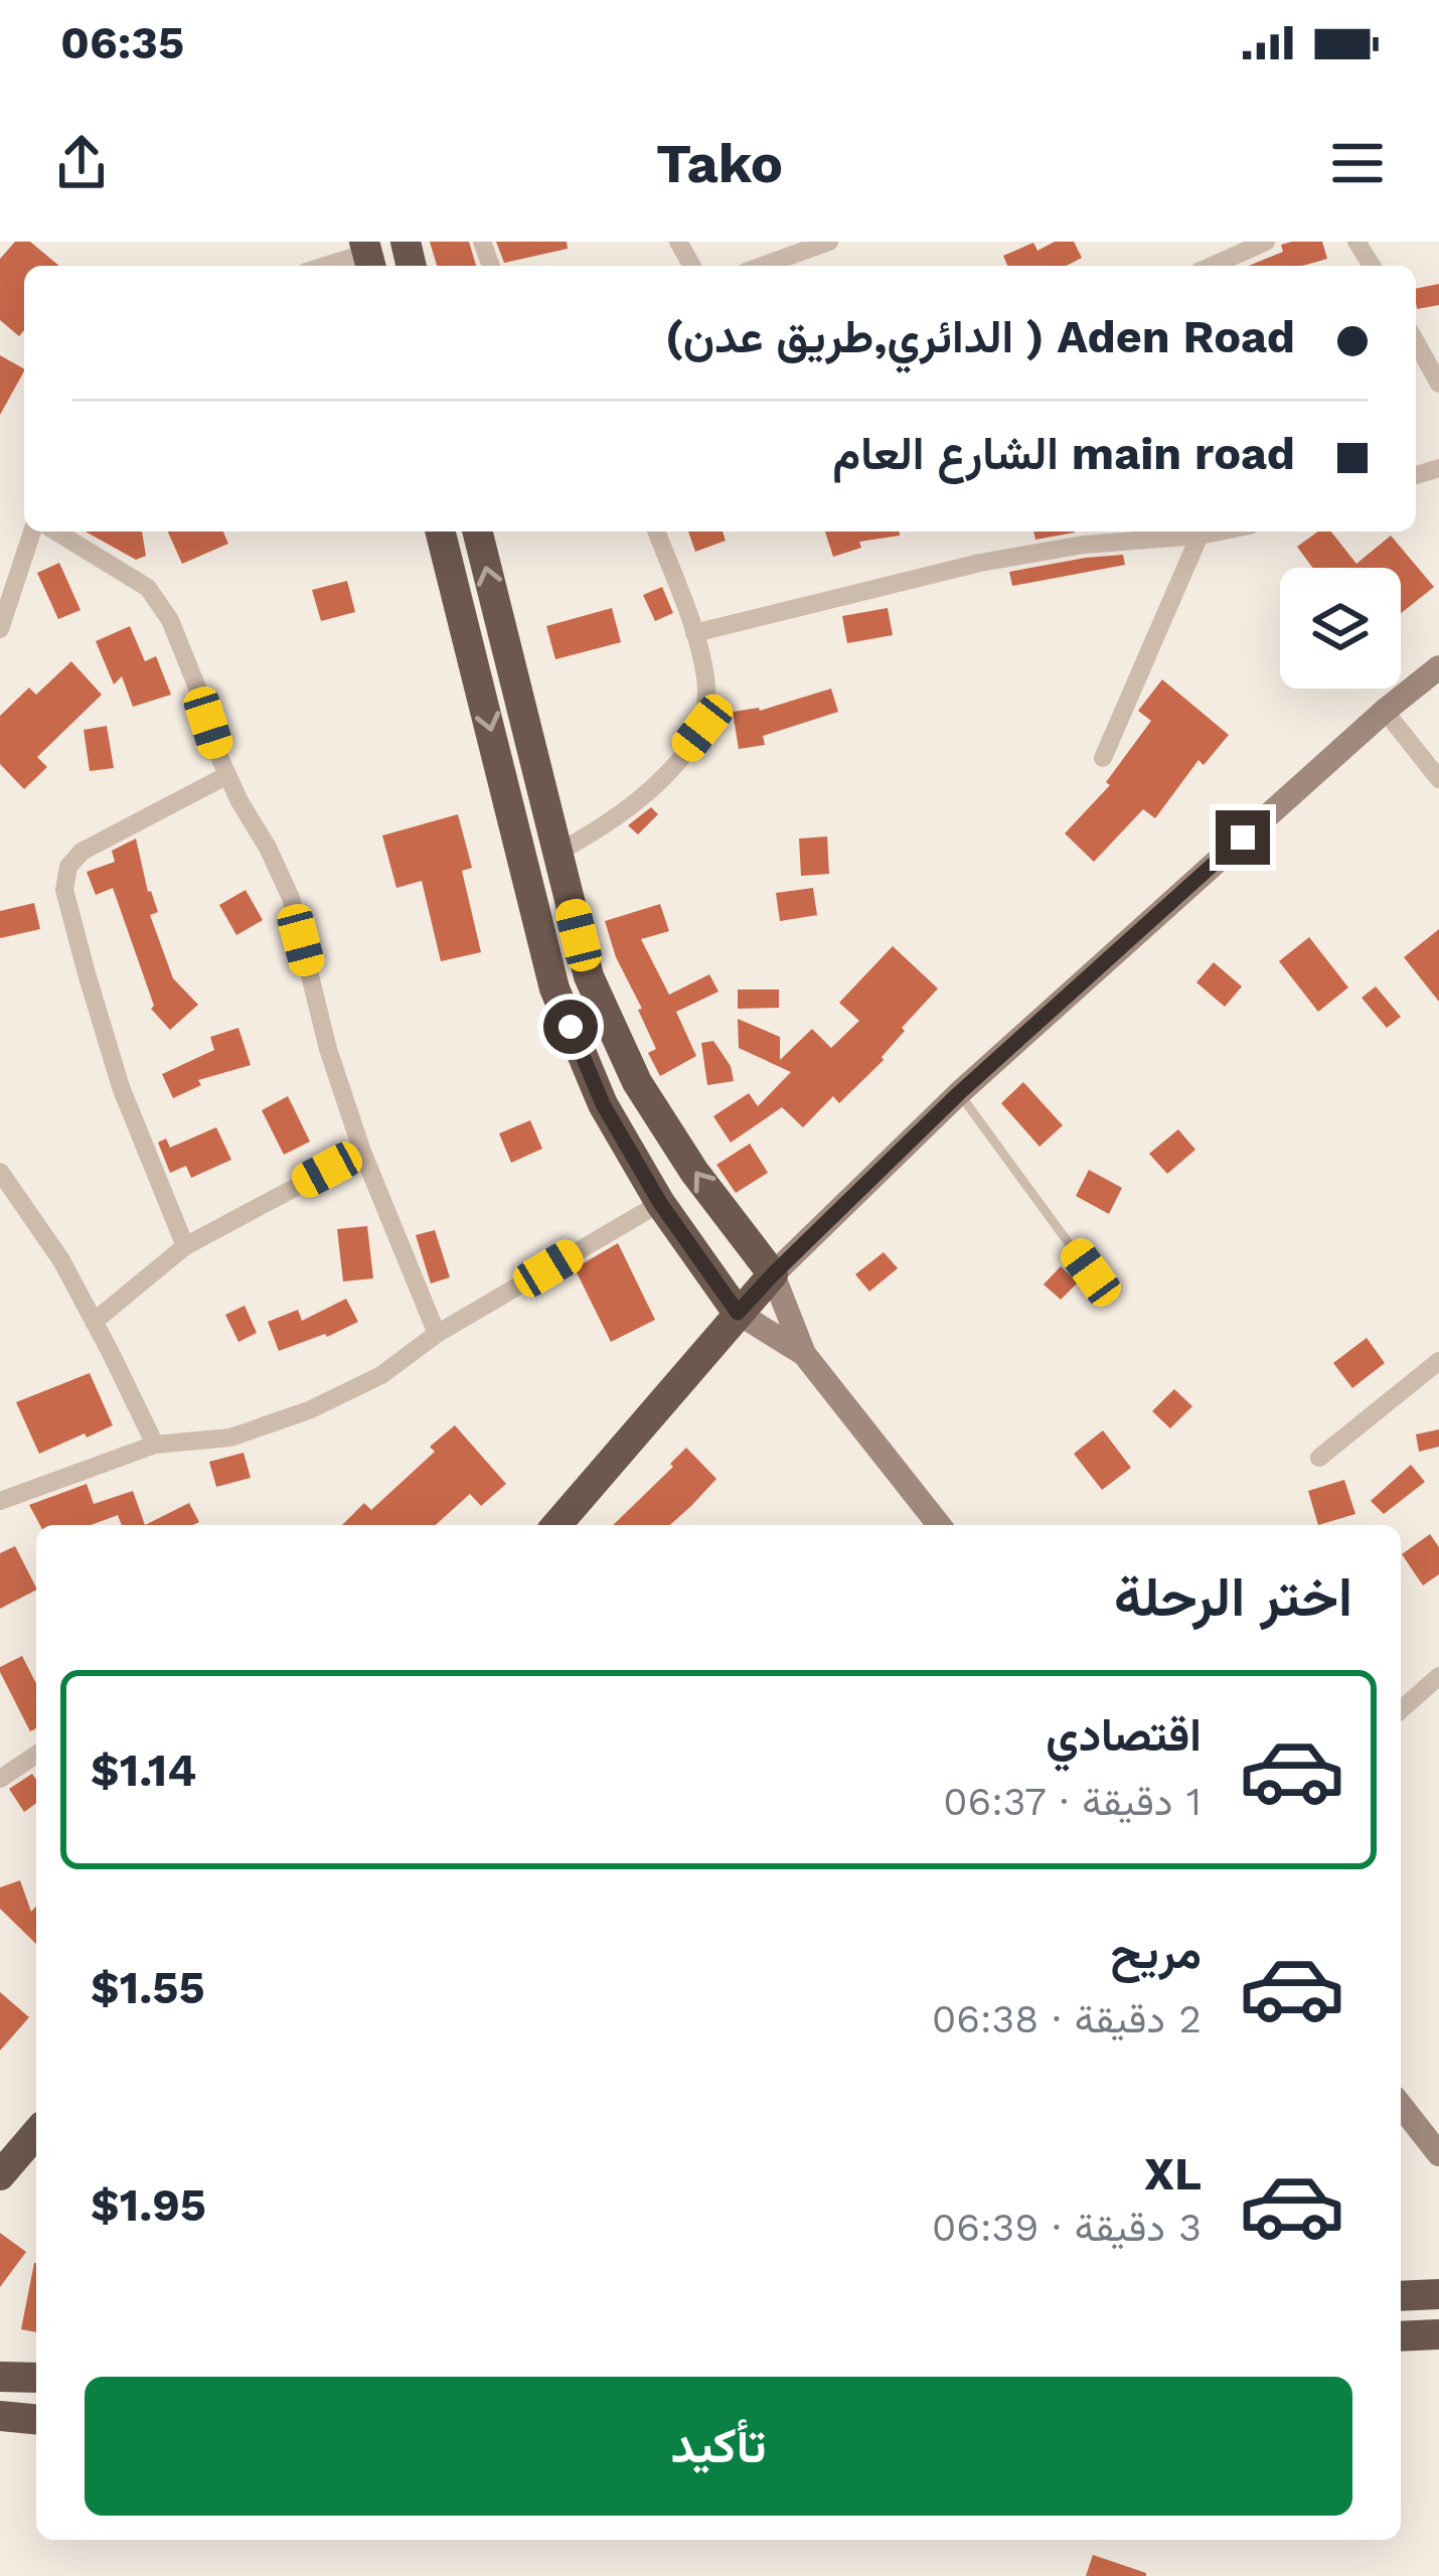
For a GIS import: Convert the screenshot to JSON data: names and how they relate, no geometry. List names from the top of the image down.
{
  "page": {
    "status": "06:35",
    "header": "Tako",
    "banner": ["Aden Road ( الدائري,طريق عدن)", "main road الشارع العام"],
    "heading": "اختر الرحلة",
    "list": [
      {
        "name": "اقتصادي",
        "note": "1 دقيقة · 06:37",
        "value": "$1.14"
      },
      {
        "name": "مريح",
        "note": "2 دقيقة · 06:38",
        "value": "$1.55"
      },
      {
        "name": "XL",
        "note": "3 دقيقة · 06:39",
        "value": "$1.95"
      }
    ],
    "buttons": "تأكيد"
  }
}
